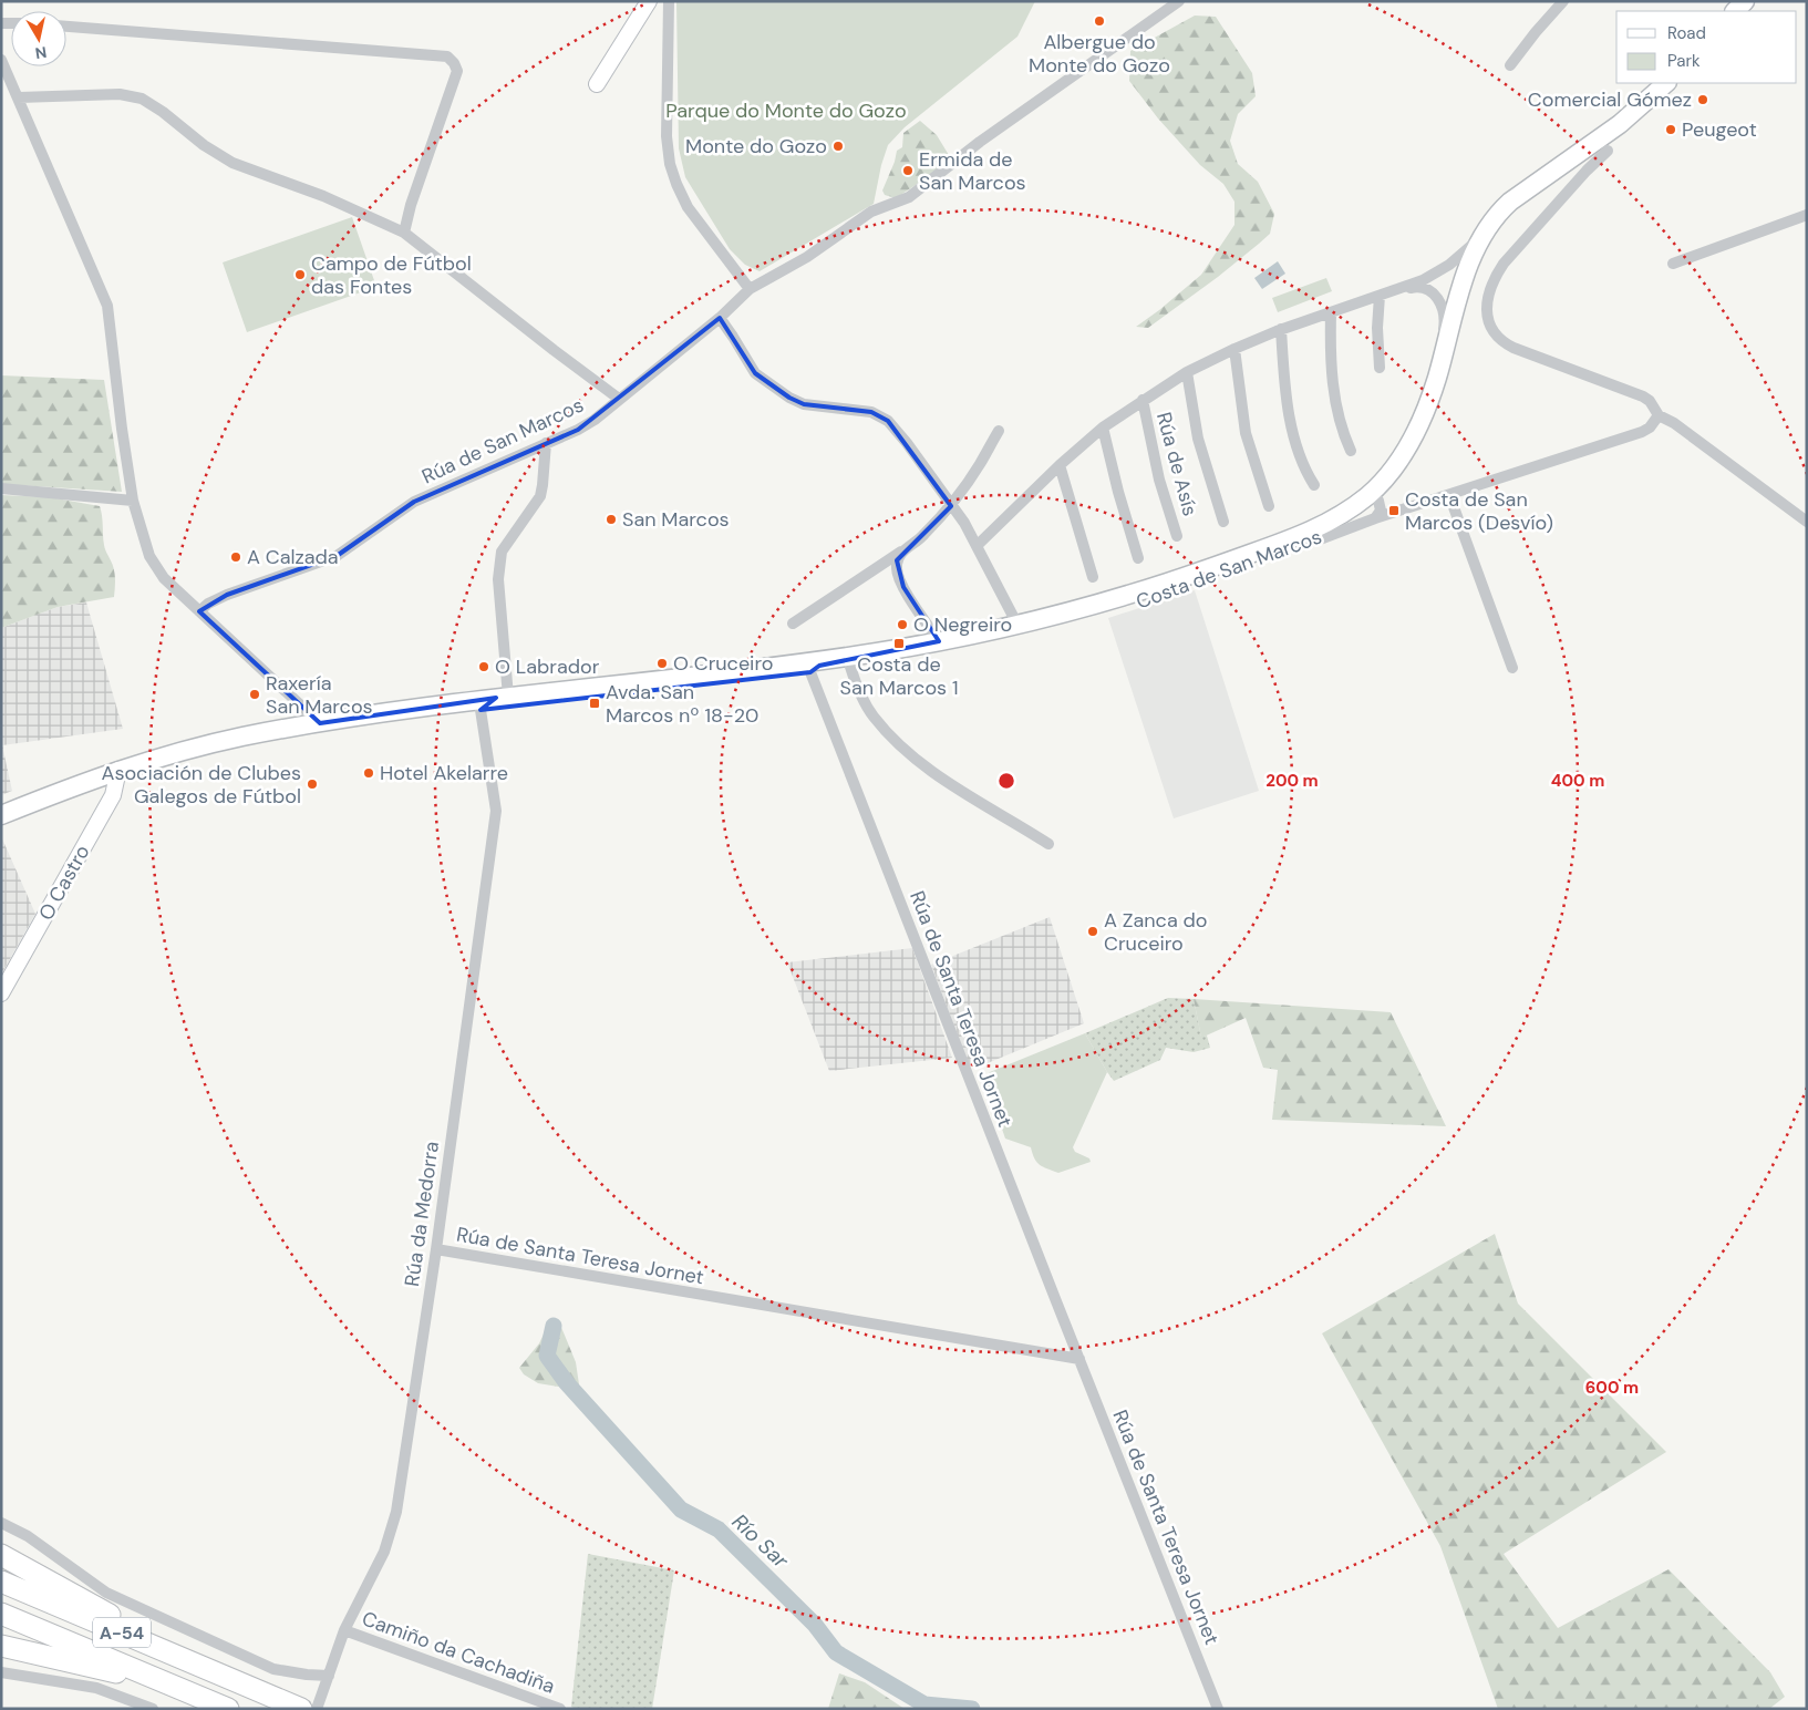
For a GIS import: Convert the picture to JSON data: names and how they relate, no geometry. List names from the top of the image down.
{
  "streets": {
    "highway": ["A-54"],
    "main road": ["Costa de San Marcos"],
    "street": [
      "Rúa de San Marcos",
      "Rúa de Asís",
      "O Castro",
      "Rúa de Santa Teresa Jornet",
      "Rúa da Medorra",
      "Camiño da Cachadiña"
    ]
  },
  "crossings": [
    ["Rúa de Santa Teresa Jornet", "Rúa da Medorra"],
    ["Rúa da Medorra", "Camiño da Cachadiña"]
  ],
  "water": ["Río Sar"],
  "parks": ["Parque do Monte do Gozo"],
  "places": {
    "other": [
      "Albergue do Monte do Gozo",
      "Comercial Gómez",
      "Peugeot",
      "Monte do Gozo",
      "Ermida de San Marcos",
      "Campo de Fútbol das Fontes",
      "San Marcos",
      "A Calzada",
      "O Negreiro",
      "O Cruceiro",
      "O Labrador",
      "Raxería San Marcos",
      "Hotel Akelarre",
      "Asociación de Clubes Galegos de Fútbol",
      "A Zanca do Cruceiro"
    ],
    "transit": ["Costa de San Marcos (Desvío)", "Costa de San Marcos 1", "Avda. San Marcos nº 18-20"]
  },
  "legend": ["Road", "Park"],
  "north": "bottom",
  "rings": ["200 m", "400 m", "600 m"]
}
